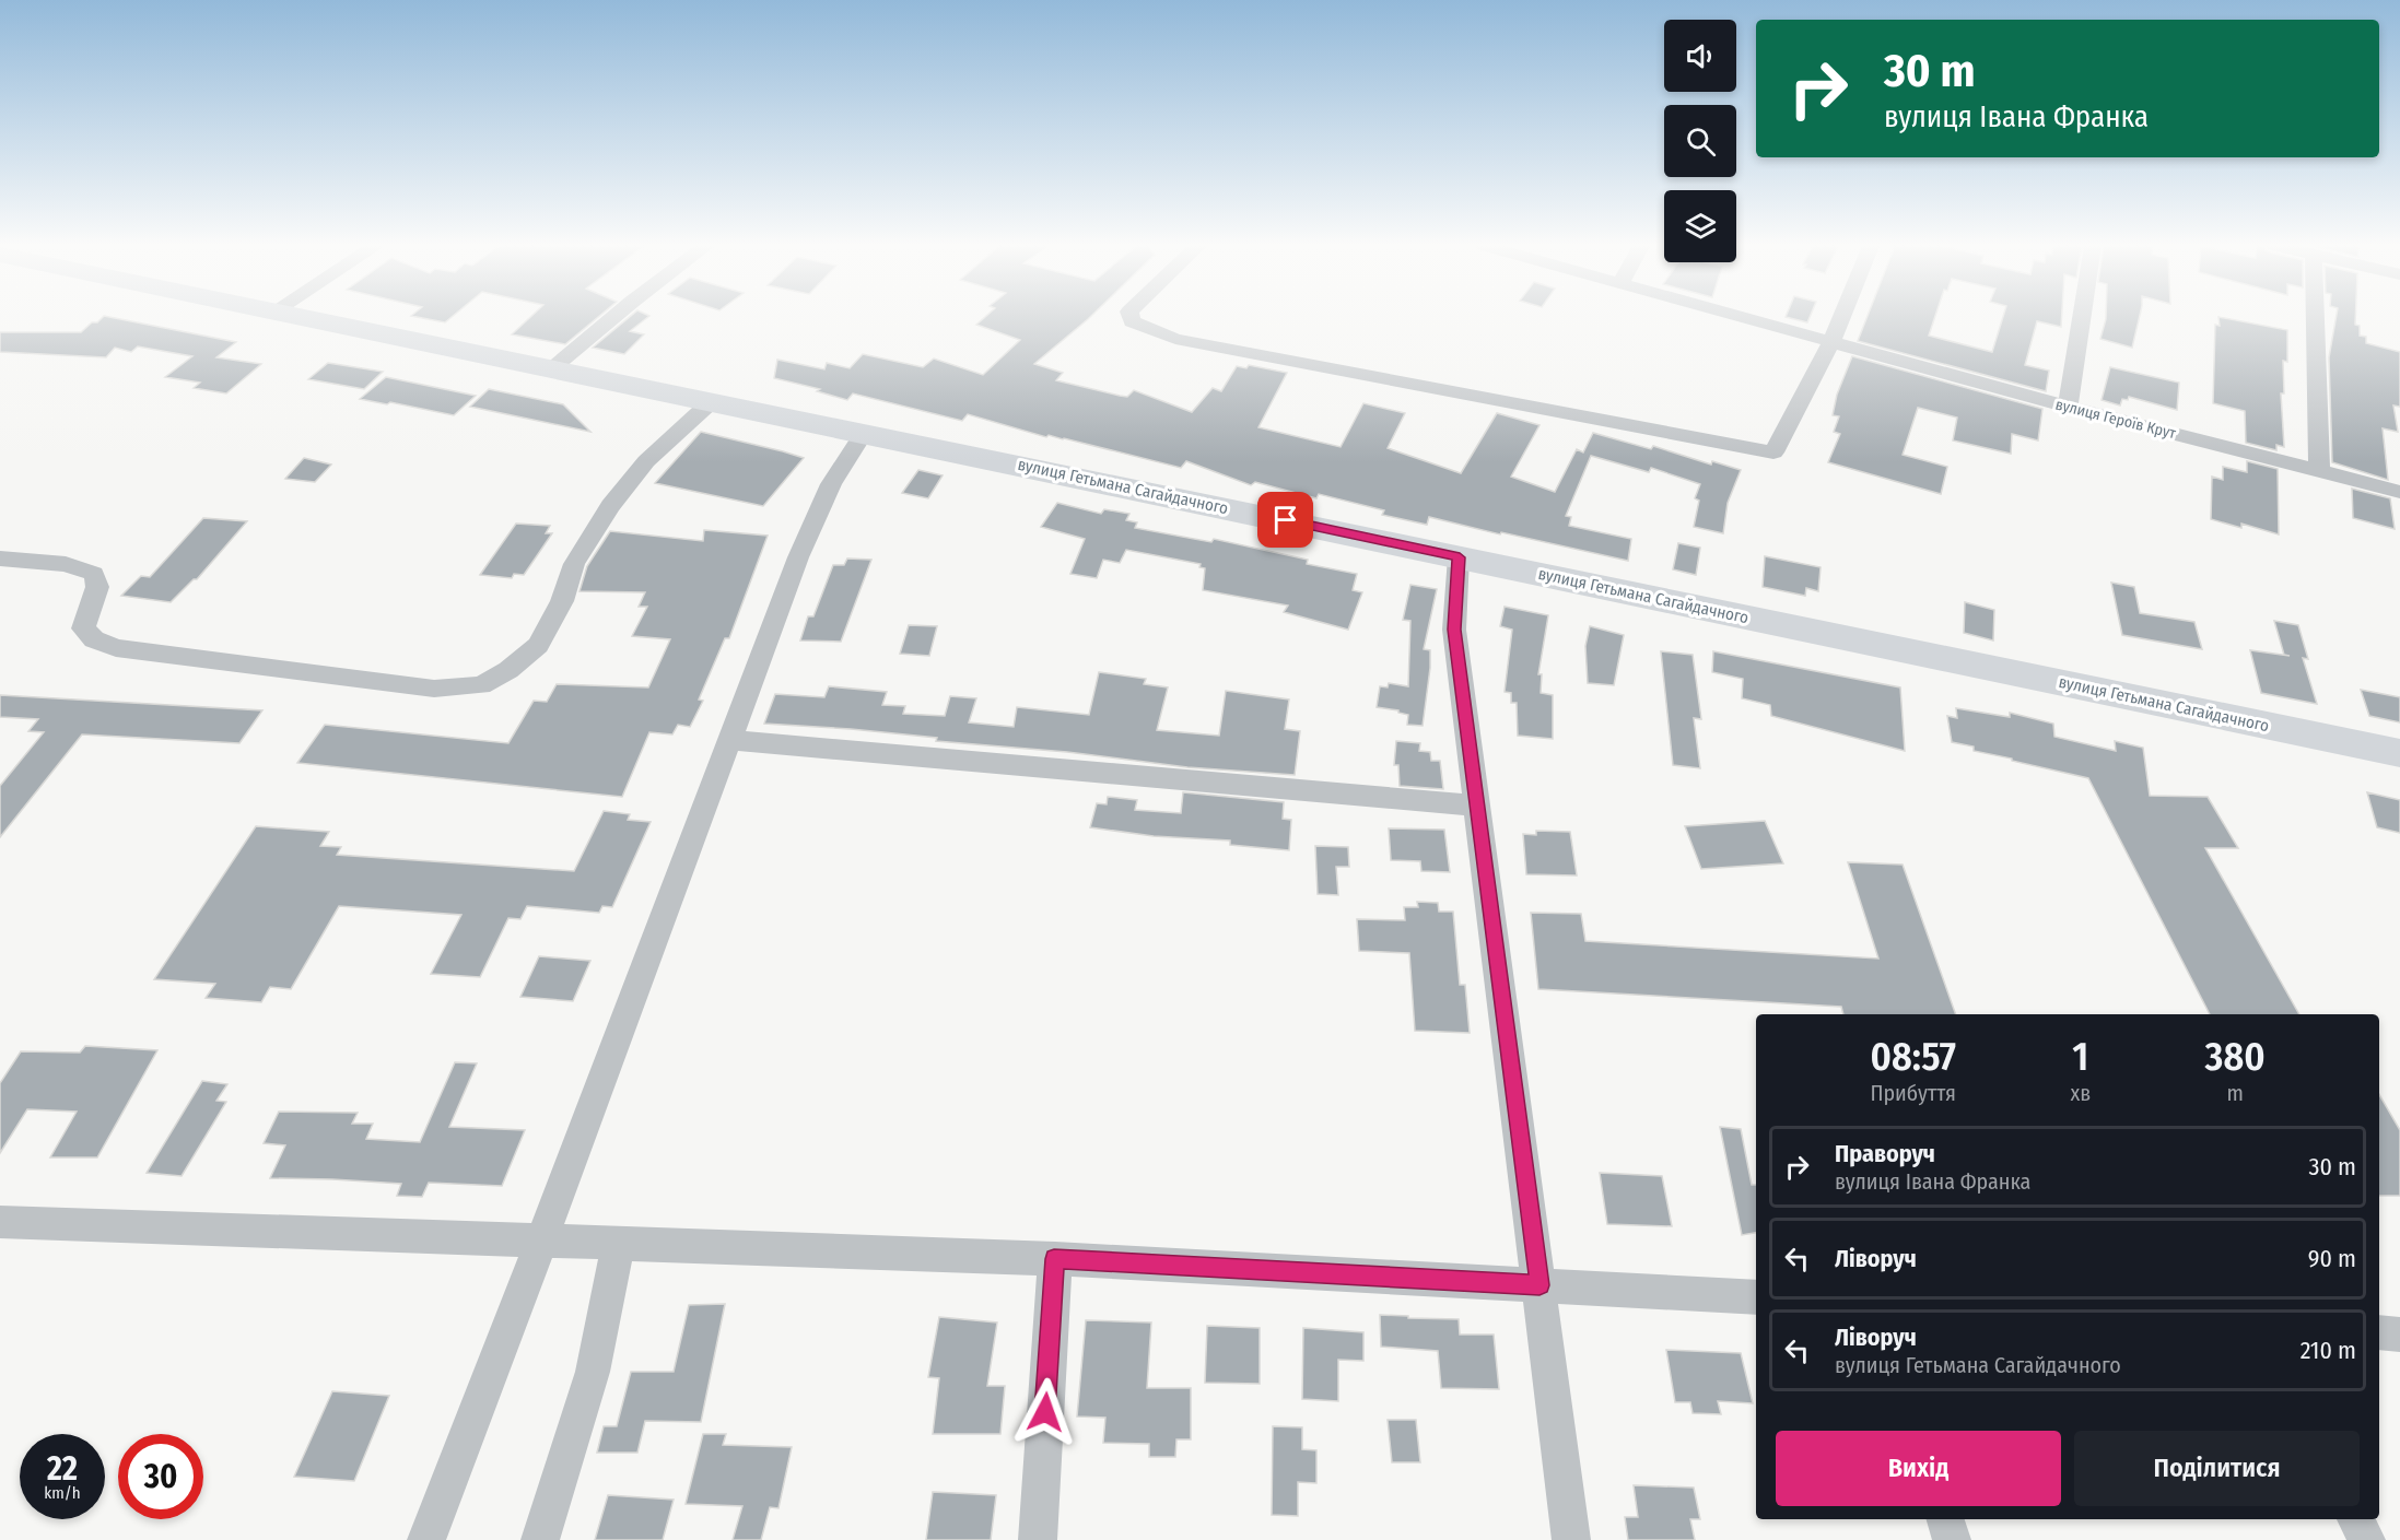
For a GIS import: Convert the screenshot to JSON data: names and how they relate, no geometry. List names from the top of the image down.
{
  "streets": {
    "main road": ["вулиця Гетьмана Сагайдачного"],
    "street": ["вулиця Героїв Крут"]
  },
  "page": {
    "turn": ["30 m", "вулиця Івана Франка"],
    "eta": [
      "08:57",
      "Прибуття",
      "1",
      "хв",
      "380",
      "m"
    ],
    "list": [
      {
        "name": "Праворуч",
        "note": "вулиця Івана Франка",
        "value": "30 m"
      },
      {
        "name": "Ліворуч",
        "value": "90 m"
      },
      {
        "name": "Ліворуч",
        "note": "вулиця Гетьмана Сагайдачного",
        "value": "210 m"
      }
    ],
    "buttons": ["Вихід", "Поділитися"],
    "speed": "22 km/h",
    "limit": "30"
  }
}
